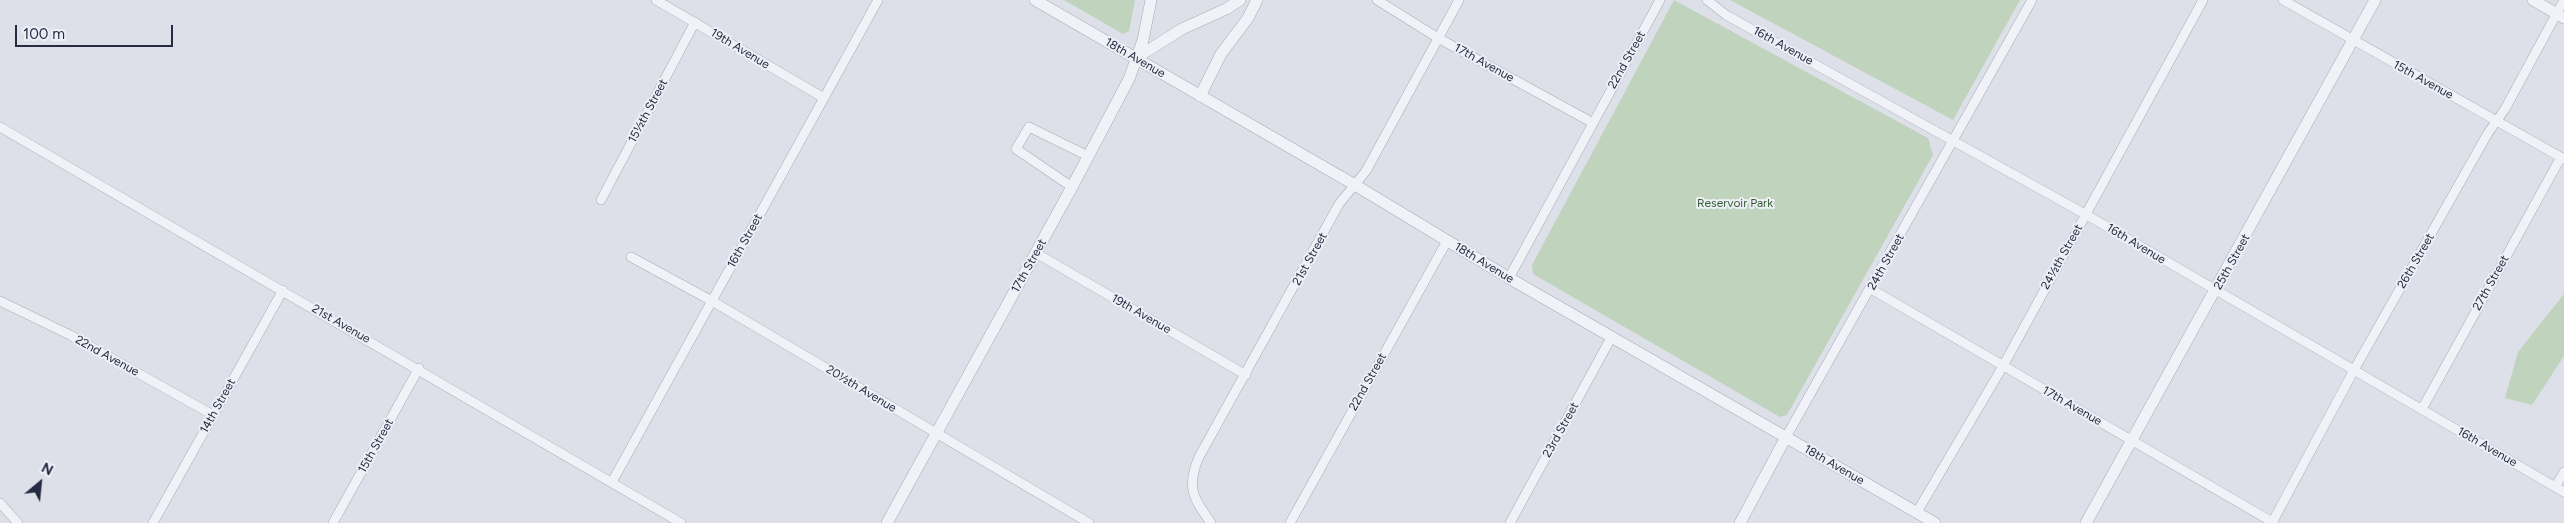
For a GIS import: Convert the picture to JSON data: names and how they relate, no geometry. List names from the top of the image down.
{
  "streets": {
    "street": [
      "16th Avenue",
      "19th Avenue",
      "18th Avenue",
      "22nd Street",
      "17th Avenue",
      "15th Avenue",
      "15½th Street",
      "16th Street",
      "24½th Street",
      "21st Street",
      "26th Street",
      "24th Street",
      "25th Street",
      "17th Street",
      "27th Street",
      "21st Avenue",
      "22nd Avenue",
      "20½th Avenue",
      "14th Street",
      "23rd Street",
      "15th Street"
    ]
  },
  "crossings": [
    ["16th Avenue", "24½th Street"],
    ["16th Avenue", "26th Street"],
    ["16th Avenue", "24th Street"],
    ["16th Avenue", "25th Street"],
    ["16th Avenue", "27th Street"],
    ["19th Avenue", "15½th Street"],
    ["19th Avenue", "16th Street"],
    ["19th Avenue", "21st Street"],
    ["19th Avenue", "17th Street"],
    ["18th Avenue", "22nd Street"],
    ["18th Avenue", "24½th Street"],
    ["18th Avenue", "21st Street"],
    ["18th Avenue", "24th Street"],
    ["18th Avenue", "17th Street"],
    ["18th Avenue", "23rd Street"],
    ["22nd Street", "17th Avenue"],
    ["17th Avenue", "24½th Street"],
    ["17th Avenue", "21st Street"],
    ["17th Avenue", "26th Street"],
    ["17th Avenue", "24th Street"],
    ["17th Avenue", "25th Street"],
    ["15th Avenue", "26th Street"],
    ["15th Avenue", "25th Street"],
    ["15th Avenue", "27th Street"],
    ["16th Street", "21st Avenue"],
    ["16th Street", "20½th Avenue"],
    ["17th Street", "20½th Avenue"],
    ["21st Avenue", "14th Street"],
    ["21st Avenue", "15th Street"],
    ["22nd Avenue", "14th Street"]
  ],
  "parks": ["Reservoir Park"],
  "scale_bar": "100 m",
  "north": "top right"
}
